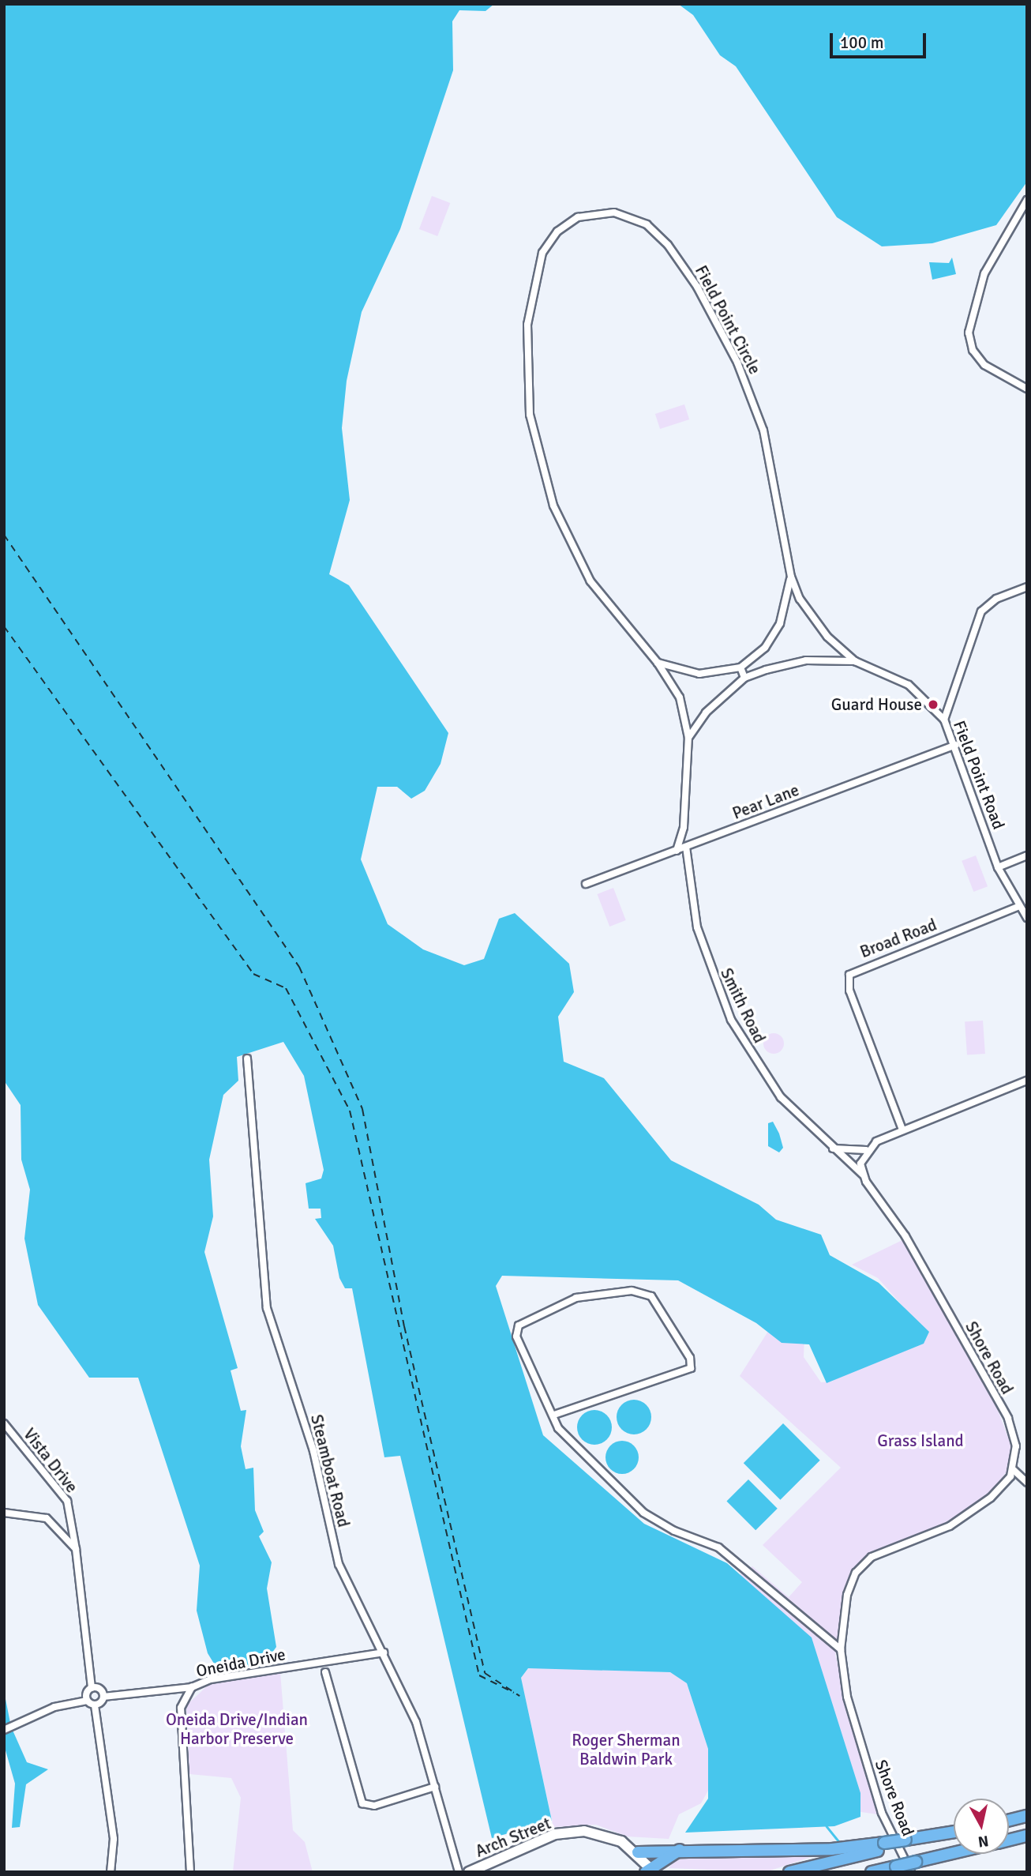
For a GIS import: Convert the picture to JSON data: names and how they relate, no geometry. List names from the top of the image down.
{
  "streets": {
    "main road": ["Arch Street"],
    "street": [
      "Field Point Circle",
      "Field Point Road",
      "Pear Lane",
      "Broad Road",
      "Smith Road",
      "Shore Road",
      "Vista Drive",
      "Steamboat Road",
      "Oneida Drive"
    ]
  },
  "crossings": [
    ["Field Point Circle", "Field Point Road"],
    ["Field Point Road", "Pear Lane"],
    ["Field Point Road", "Broad Road"],
    ["Pear Lane", "Smith Road"],
    ["Smith Road", "Shore Road"],
    ["Steamboat Road", "Oneida Drive"]
  ],
  "parks": ["Grass Island", "Oneida Drive/Indian Harbor Preserve", "Roger Sherman Baldwin Park"],
  "places": ["Guard House"],
  "scale_bar": "100 m",
  "north": "bottom"
}
